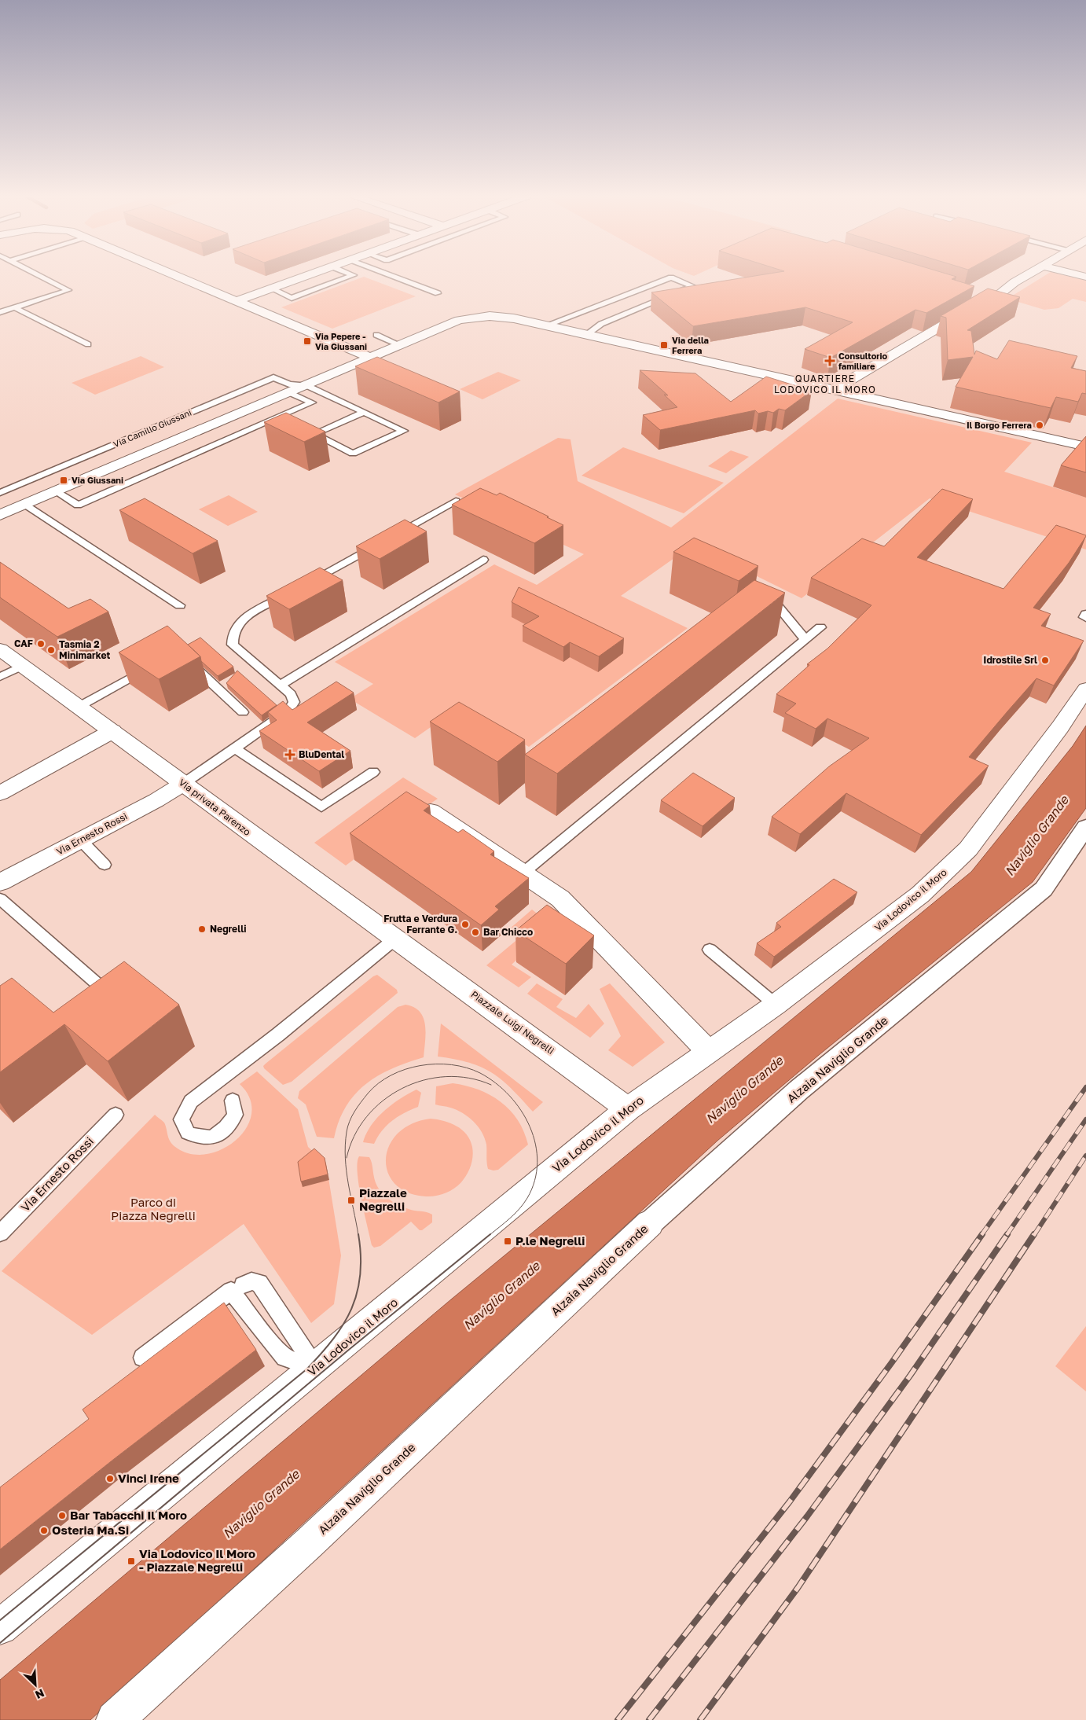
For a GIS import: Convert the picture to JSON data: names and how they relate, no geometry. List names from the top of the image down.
{
  "streets": {
    "street": [
      "Via Camillo Giussani",
      "Via privata Parenzo",
      "Via Ernesto Rossi",
      "Via Lodovico il Moro",
      "Piazzale Luigi Negrelli",
      "Alzaia Naviglio Grande"
    ]
  },
  "crossings": [
    ["Via privata Parenzo", "Via Ernesto Rossi"],
    ["Via privata Parenzo", "Piazzale Luigi Negrelli"],
    ["Via Lodovico il Moro", "Piazzale Luigi Negrelli"]
  ],
  "districts": ["QUARTIERE LODOVICO IL MORO"],
  "water": ["Naviglio Grande"],
  "parks": ["Parco di Piazza Negrelli"],
  "places": {
    "transit": [
      "Via Pepere - Via Giussani",
      "Via della Ferrera",
      "Via Giussani",
      "Piazzale Negrelli",
      "P.le Negrelli",
      "Via Lodovico Il Moro - Piazzale Negrelli"
    ],
    "health": ["Consultorio familiare", "BluDental"],
    "other": [
      "Il Borgo Ferrera",
      "CAF",
      "Tasmia 2 Minimarket",
      "Idrostile Srl",
      "Frutta e Verdura Ferrante G.",
      "Negrelli",
      "Bar Chicco",
      "Vinci Irene",
      "Bar Tabacchi Il Moro",
      "Osteria Ma.Si"
    ]
  },
  "north": "bottom right"
}
